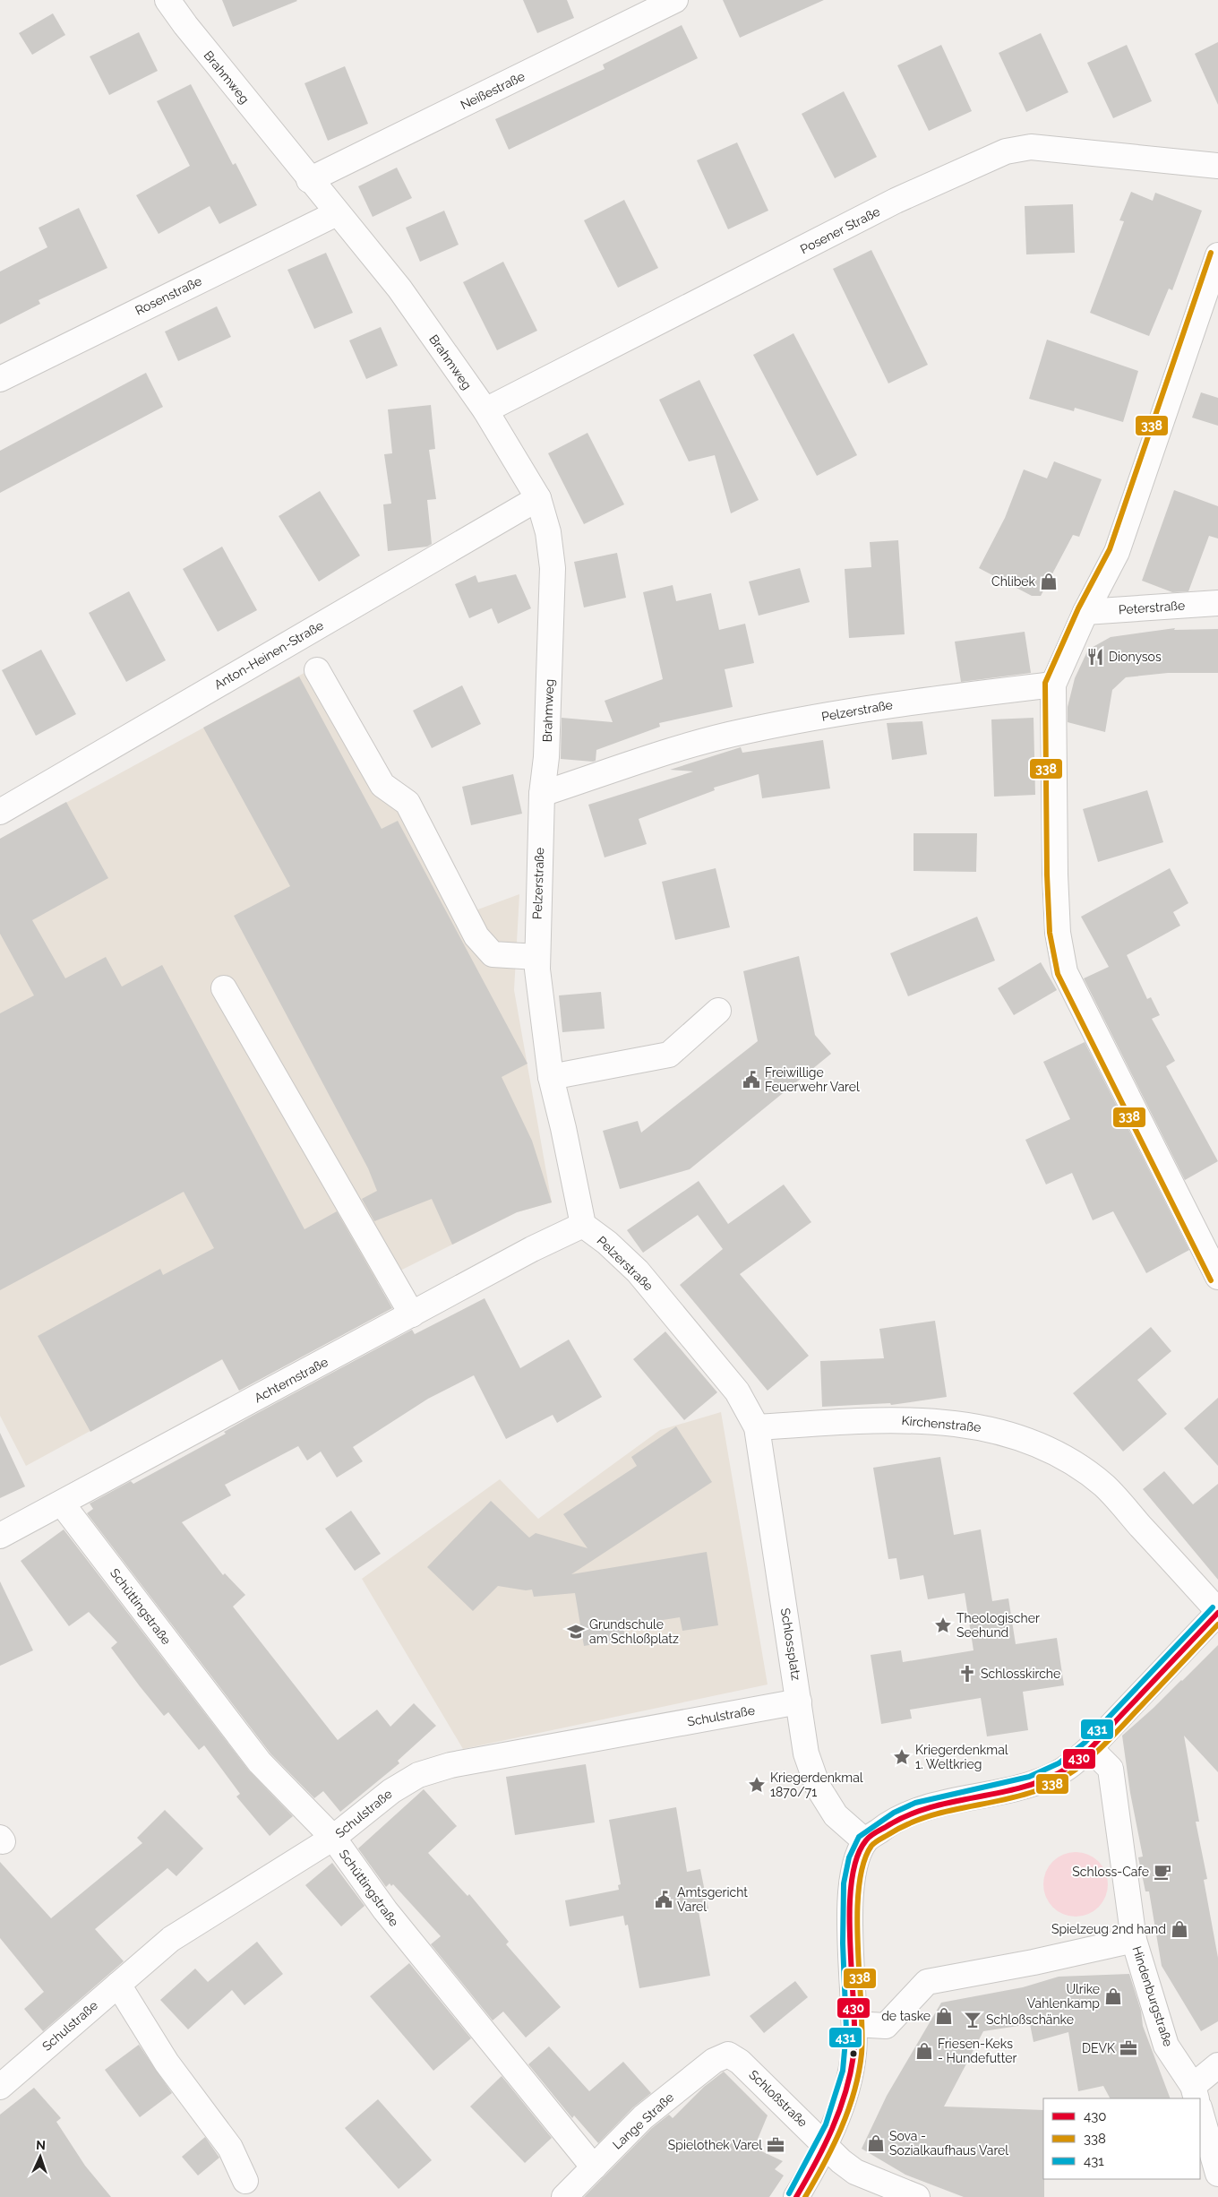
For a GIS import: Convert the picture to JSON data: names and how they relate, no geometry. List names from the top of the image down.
{
  "streets": {
    "street": [
      "Brahmweg",
      "Neißestraße",
      "Posener Straße",
      "Rosenstraße",
      "Peterstraße",
      "Anton-Heinen-Straße",
      "Pelzerstraße",
      "Achternstraße",
      "Kirchenstraße",
      "Schüttingstraße",
      "Schlossplatz",
      "Schulstraße",
      "Hindenburgstraße",
      "Schloßstraße",
      "Lange Straße"
    ]
  },
  "crossings": [
    ["Brahmweg", "Neißestraße"],
    ["Brahmweg", "Posener Straße"],
    ["Brahmweg", "Rosenstraße"],
    ["Brahmweg", "Anton-Heinen-Straße"],
    ["Brahmweg", "Pelzerstraße"],
    ["Pelzerstraße", "Achternstraße"],
    ["Pelzerstraße", "Kirchenstraße"],
    ["Pelzerstraße", "Schlossplatz"],
    ["Achternstraße", "Schüttingstraße"],
    ["Kirchenstraße", "Schlossplatz"],
    ["Schüttingstraße", "Schulstraße"],
    ["Schüttingstraße", "Lange Straße"],
    ["Schlossplatz", "Schulstraße"],
    ["Schloßstraße", "Lange Straße"]
  ],
  "places": {
    "shop": [
      "Chlibek",
      "Spielzeug 2nd hand",
      "Ulrike Vahlenkamp",
      "de taske",
      "Friesen-Keks - Hundefutter",
      "Sova - Sozialkaufhaus Varel"
    ],
    "restaurant": ["Dionysos"],
    "public building": ["Freiwillige Feuerwehr Varel", "Amtsgericht Varel"],
    "place": ["Theologischer Seehund", "Kriegerdenkmal 1. Weltkrieg", "Kriegerdenkmal 1870/71"],
    "school or university": ["Grundschule am Schloßplatz"],
    "church": ["Schlosskirche"],
    "cafe": ["Schloss-Cafe"],
    "bar": ["Schloßschänke"],
    "office": ["DEVK", "Spielothek Varel"]
  },
  "lines": ["transit line 338", "transit line 431", "transit line 430"],
  "legend": ["430", "338", "431"],
  "north": "top"
}
